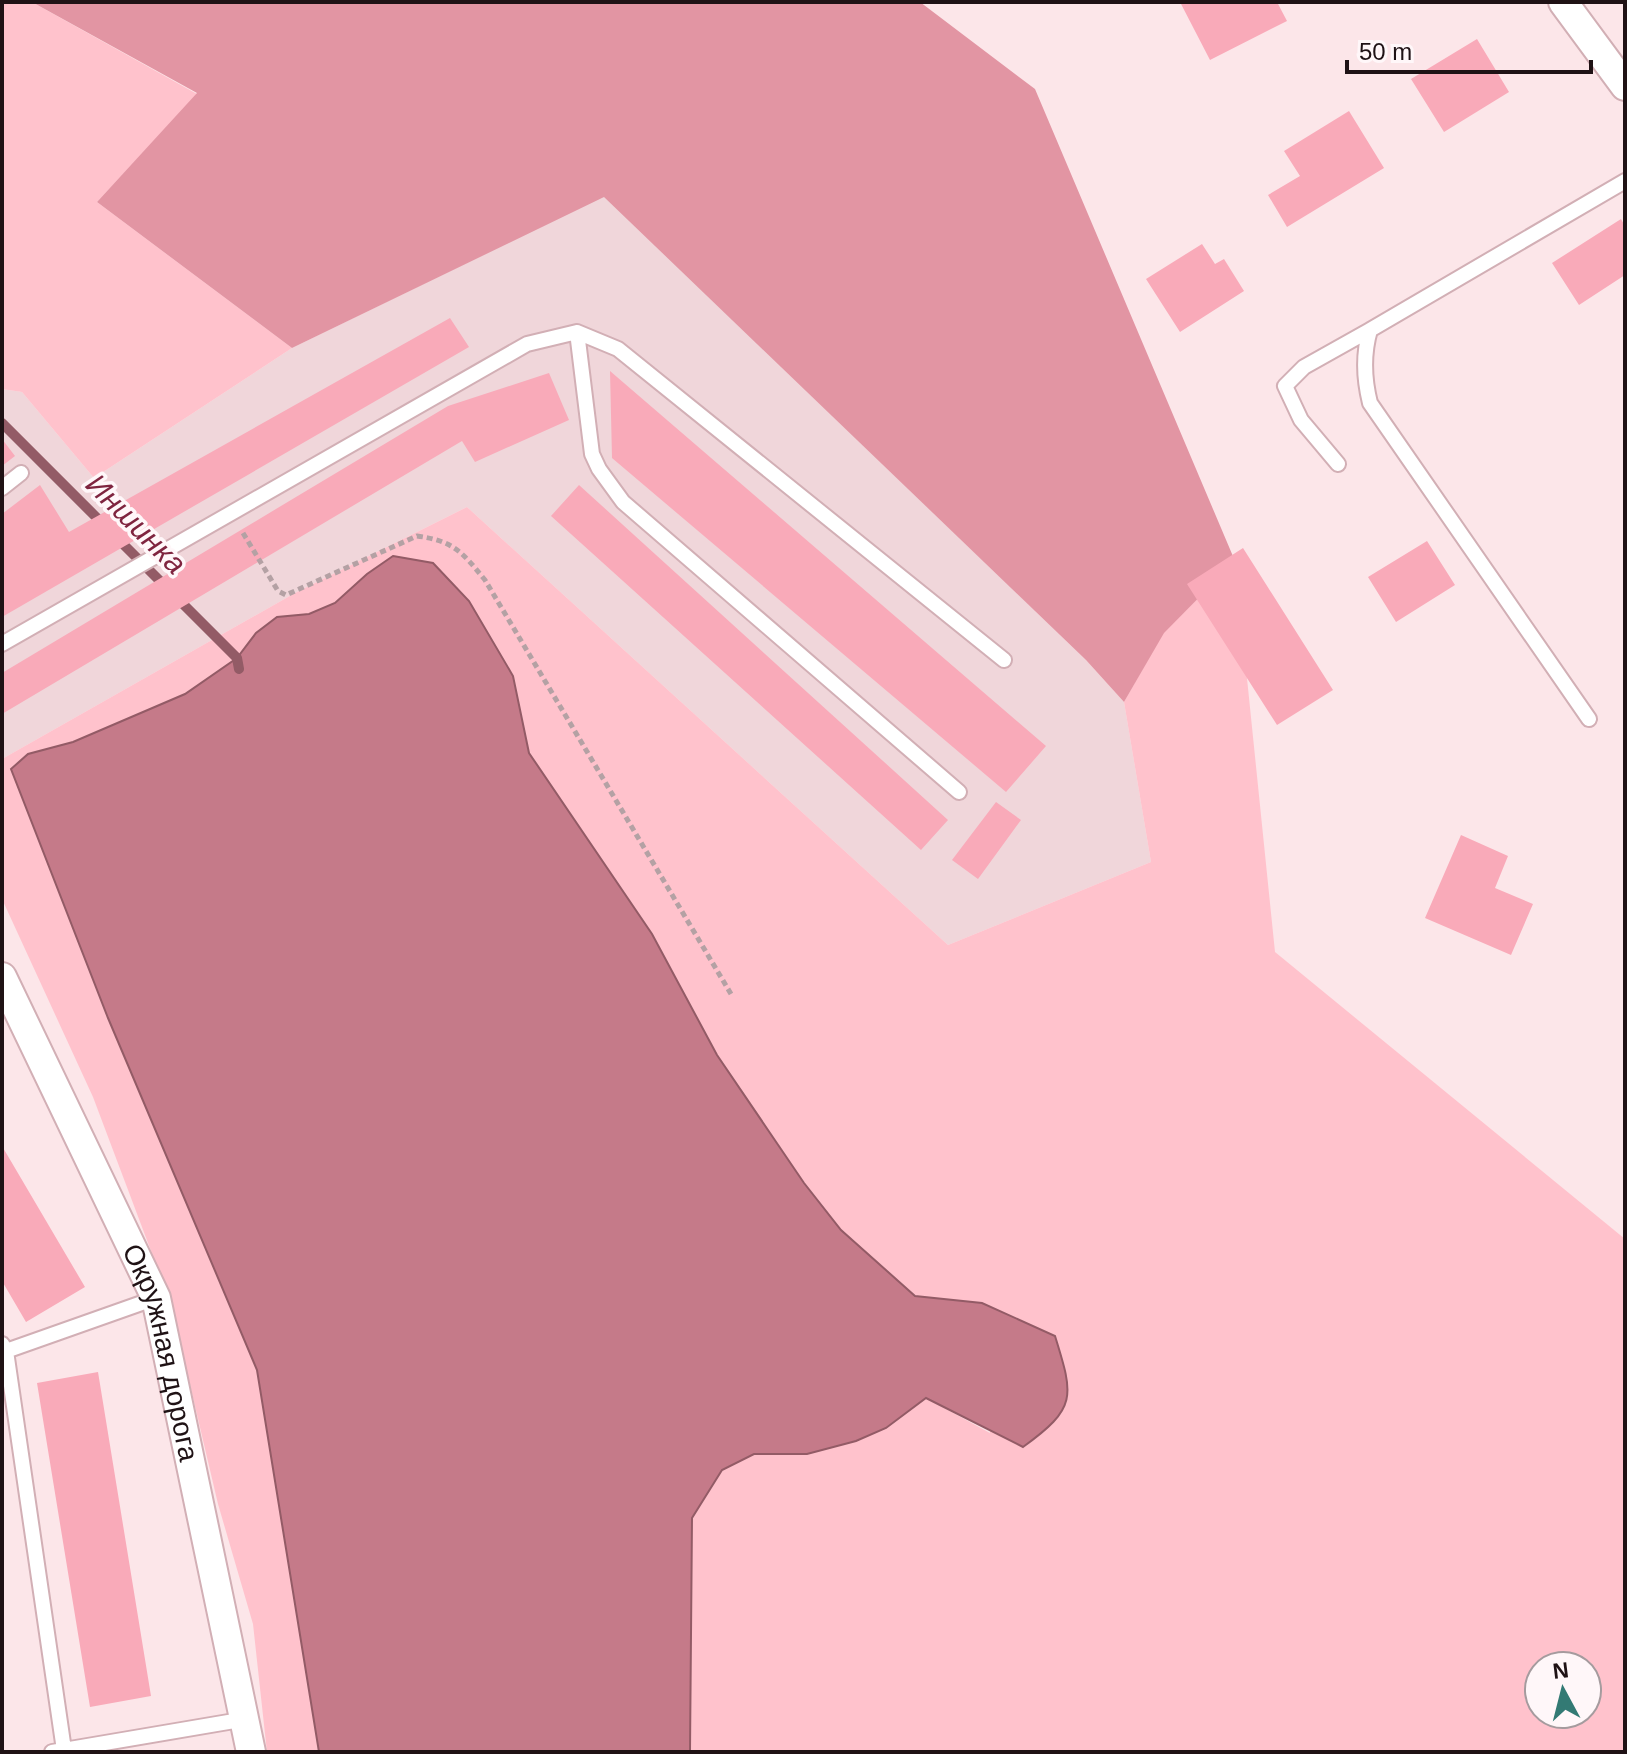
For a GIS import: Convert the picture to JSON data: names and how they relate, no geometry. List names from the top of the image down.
{
  "streets": {
    "street": ["Окружная дорога"]
  },
  "water": ["Иншинка"],
  "scale_bar": "50 m",
  "north": "top"
}
